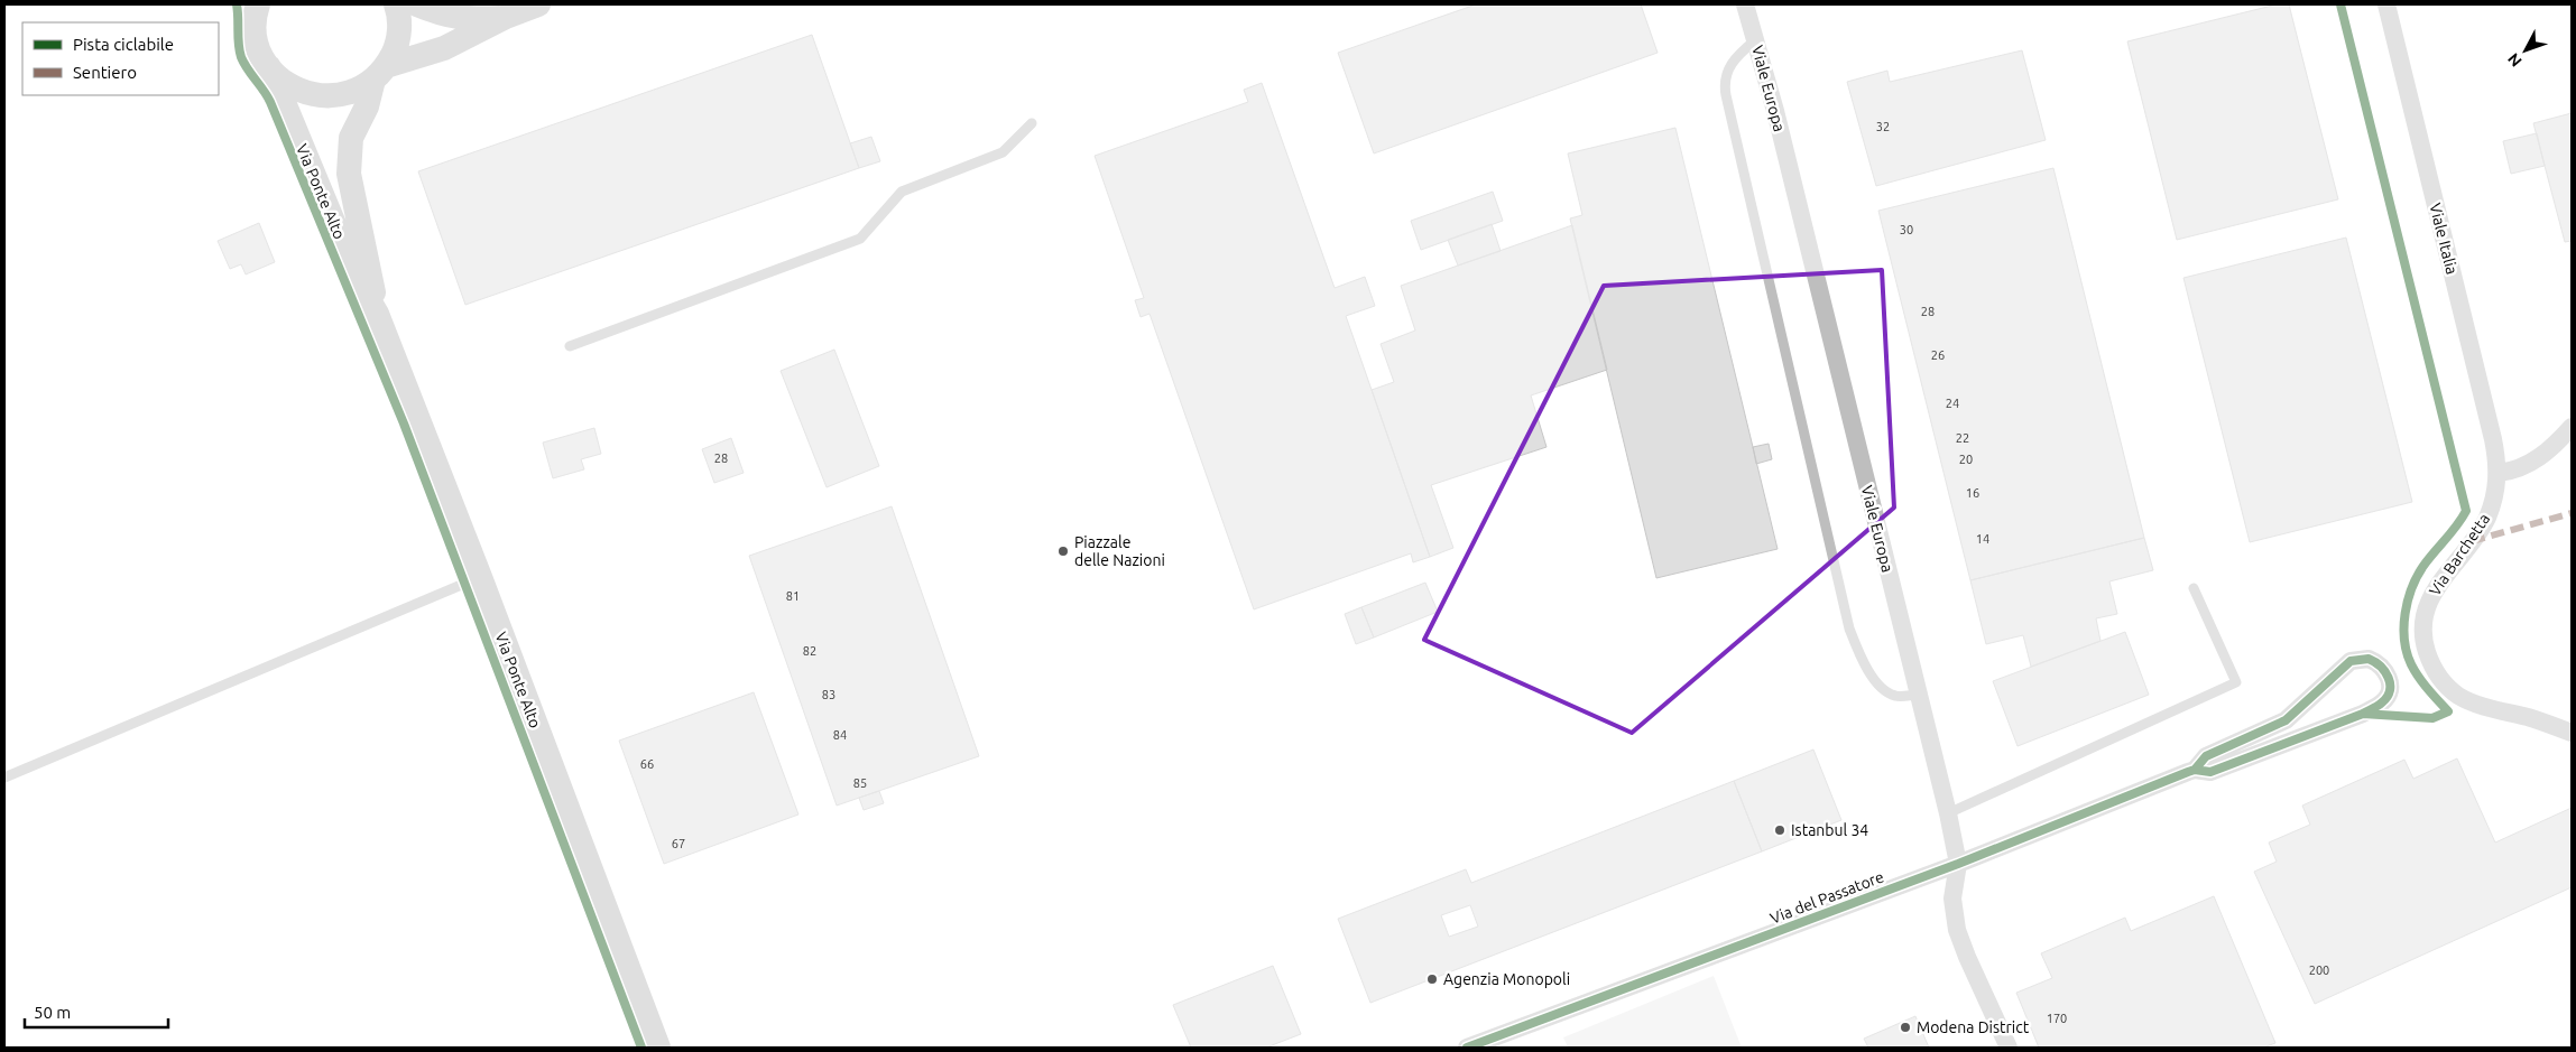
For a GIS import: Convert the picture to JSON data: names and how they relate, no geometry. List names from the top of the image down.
{
  "streets": {
    "main road": ["Via Ponte Alto"],
    "street": [
      "Viale Europa",
      "Viale Italia",
      "Via Barchetta",
      "Via del Passatore"
    ]
  },
  "crossings": [
    ["Viale Europa", "Via del Passatore"],
    ["Viale Italia", "Via Barchetta"]
  ],
  "places": [
    "Piazzale delle Nazioni",
    "Istanbul 34",
    "Agenzia Monopoli",
    "Modena District"
  ],
  "house_numbers": [
    "32",
    "30",
    "28",
    "26",
    "24",
    "22",
    "28",
    "20",
    "16",
    "14",
    "81",
    "82",
    "83",
    "84",
    "66",
    "85",
    "67",
    "200",
    "170"
  ],
  "legend": ["Pista ciclabile", "Sentiero"],
  "scale_bar": "50 m",
  "north": "bottom left"
}
